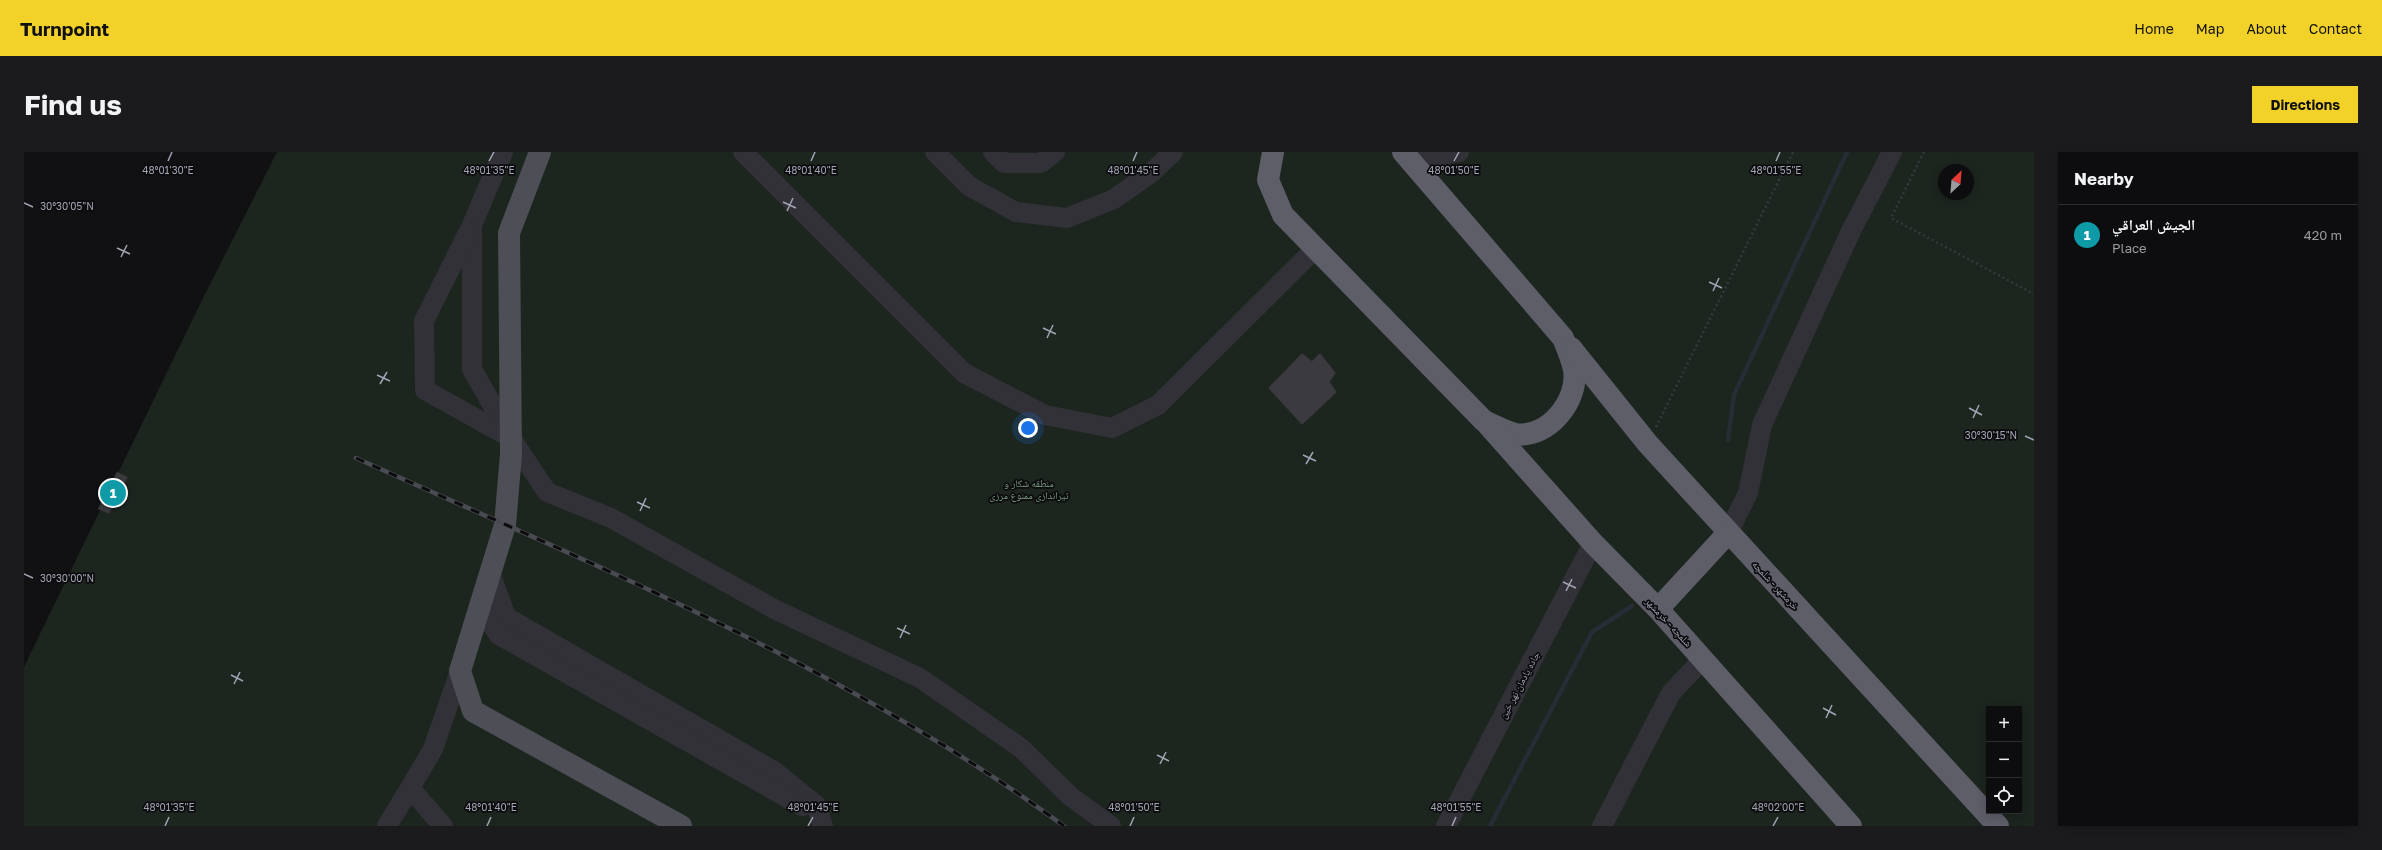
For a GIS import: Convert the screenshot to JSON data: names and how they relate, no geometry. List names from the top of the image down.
{
  "streets": {
    "highway": ["خرمشهر - شلمچه", "شلمچه - خرمشهر"],
    "street": ["جاده یادمان نهر خین"]
  },
  "crossings": [
    ["شلمچه - خرمشهر", "جاده یادمان نهر خین"]
  ],
  "parks": ["منطقه شکار و تیراندازی ممنوع مرزی"],
  "north": "top right",
  "page": {
    "header": "Turnpoint",
    "nav": [
      "Home",
      "Map",
      "About",
      "Contact"
    ],
    "buttons": "Directions",
    "title": "Find us",
    "heading": "Nearby",
    "list": [
      {
        "mark": "1",
        "name": "الجيش العراقي",
        "note": "Place",
        "value": "420 m"
      }
    ],
    "pins": "1",
    "map_buttons": ["+", "−"]
  },
  "coordinates": [
    "48°01'30\"E",
    "48°01'35\"E",
    "48°01'40\"E",
    "48°01'45\"E",
    "48°01'50\"E",
    "48°01'55\"E",
    "30°30'05\"N",
    "30°30'15\"N",
    "30°30'00\"N",
    "48°02'00\"E"
  ]
}
